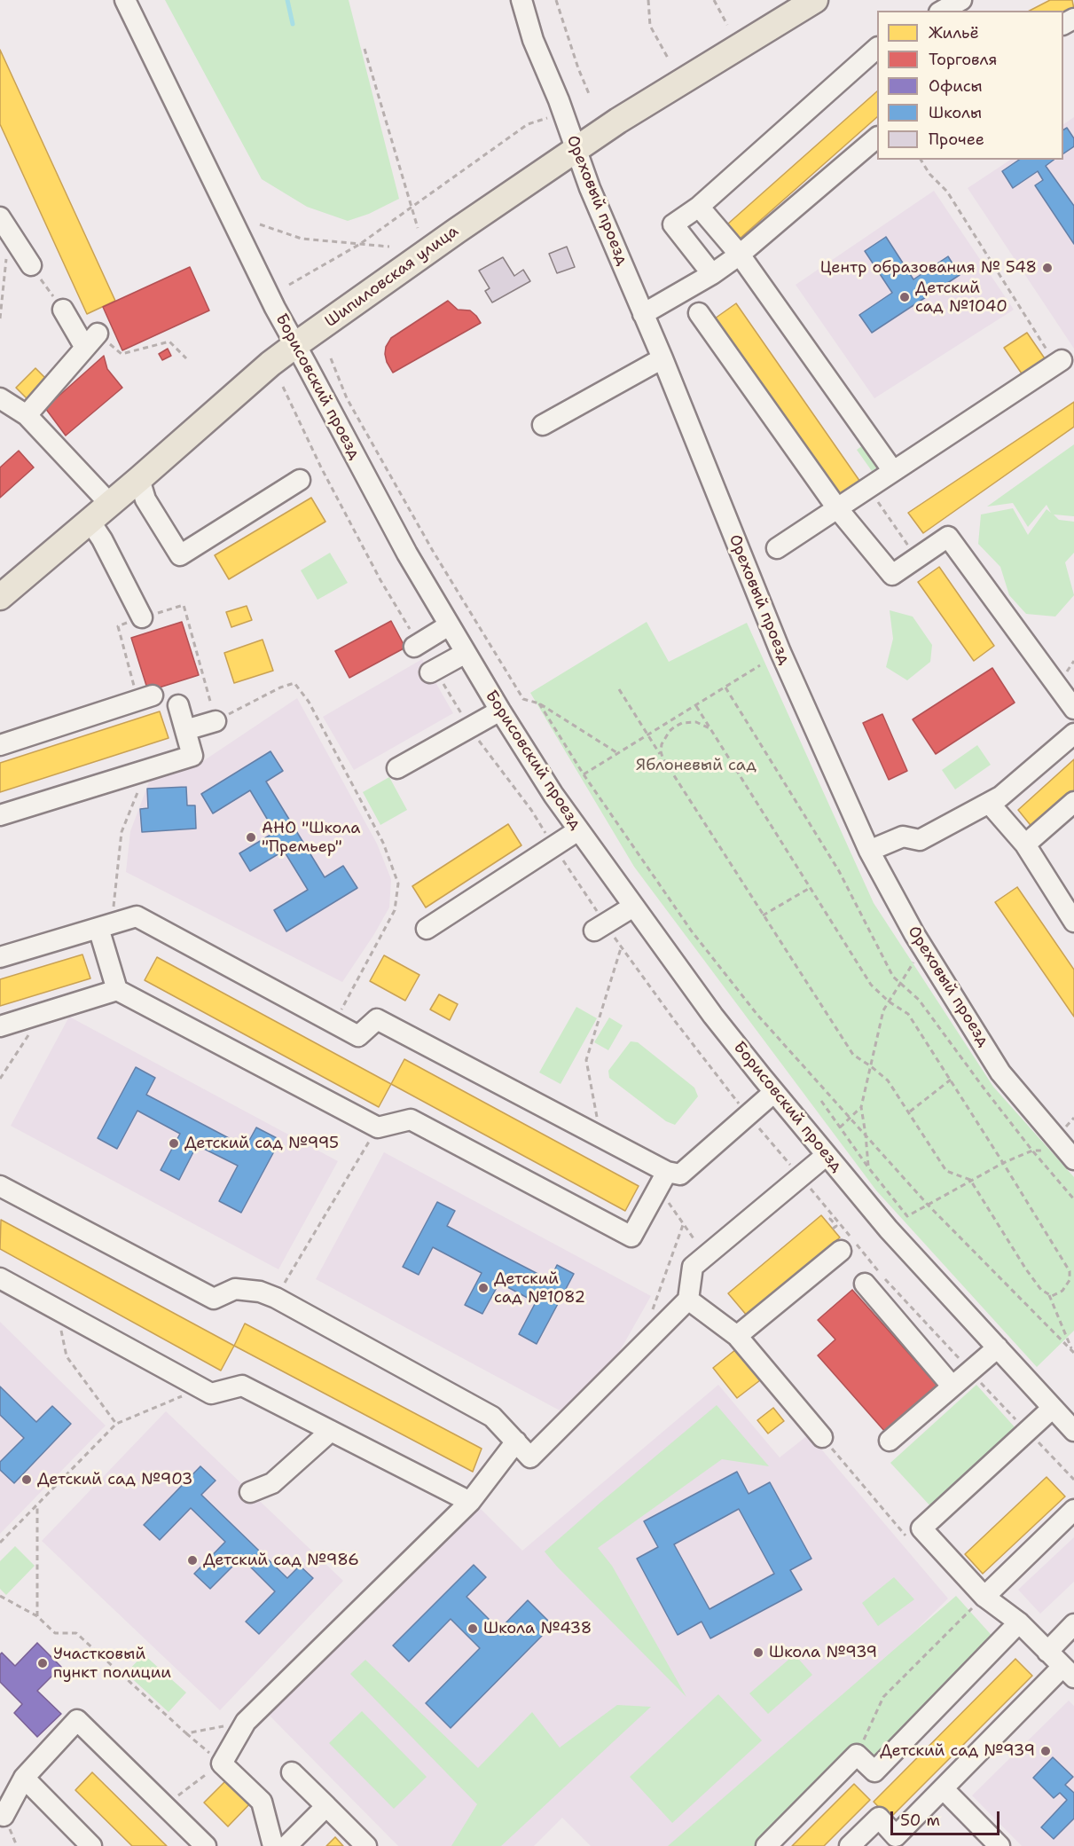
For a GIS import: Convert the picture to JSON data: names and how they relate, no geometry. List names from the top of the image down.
{
  "streets": {
    "main road": ["Шипиловская улица"],
    "street": ["Ореховый проезд", "Борисовский проезд"]
  },
  "crossings": [
    ["Ореховый проезд", "Шипиловская улица"],
    ["Шипиловская улица", "Борисовский проезд"]
  ],
  "parks": ["Яблоневый сад"],
  "places": [
    "Центр образования № 548",
    "Детский сад №1040",
    "АНО \"Школа \"Премьер\"",
    "Детский сад №995",
    "Детский сад №1082",
    "Детский сад №903",
    "Детский сад №986",
    "Школа №438",
    "Школа №939",
    "Участковый пункт полиции",
    "Детский сад №939"
  ],
  "legend": [
    "Жильё",
    "Торговля",
    "Офисы",
    "Школы",
    "Прочее"
  ],
  "scale_bar": "50 m"
}
